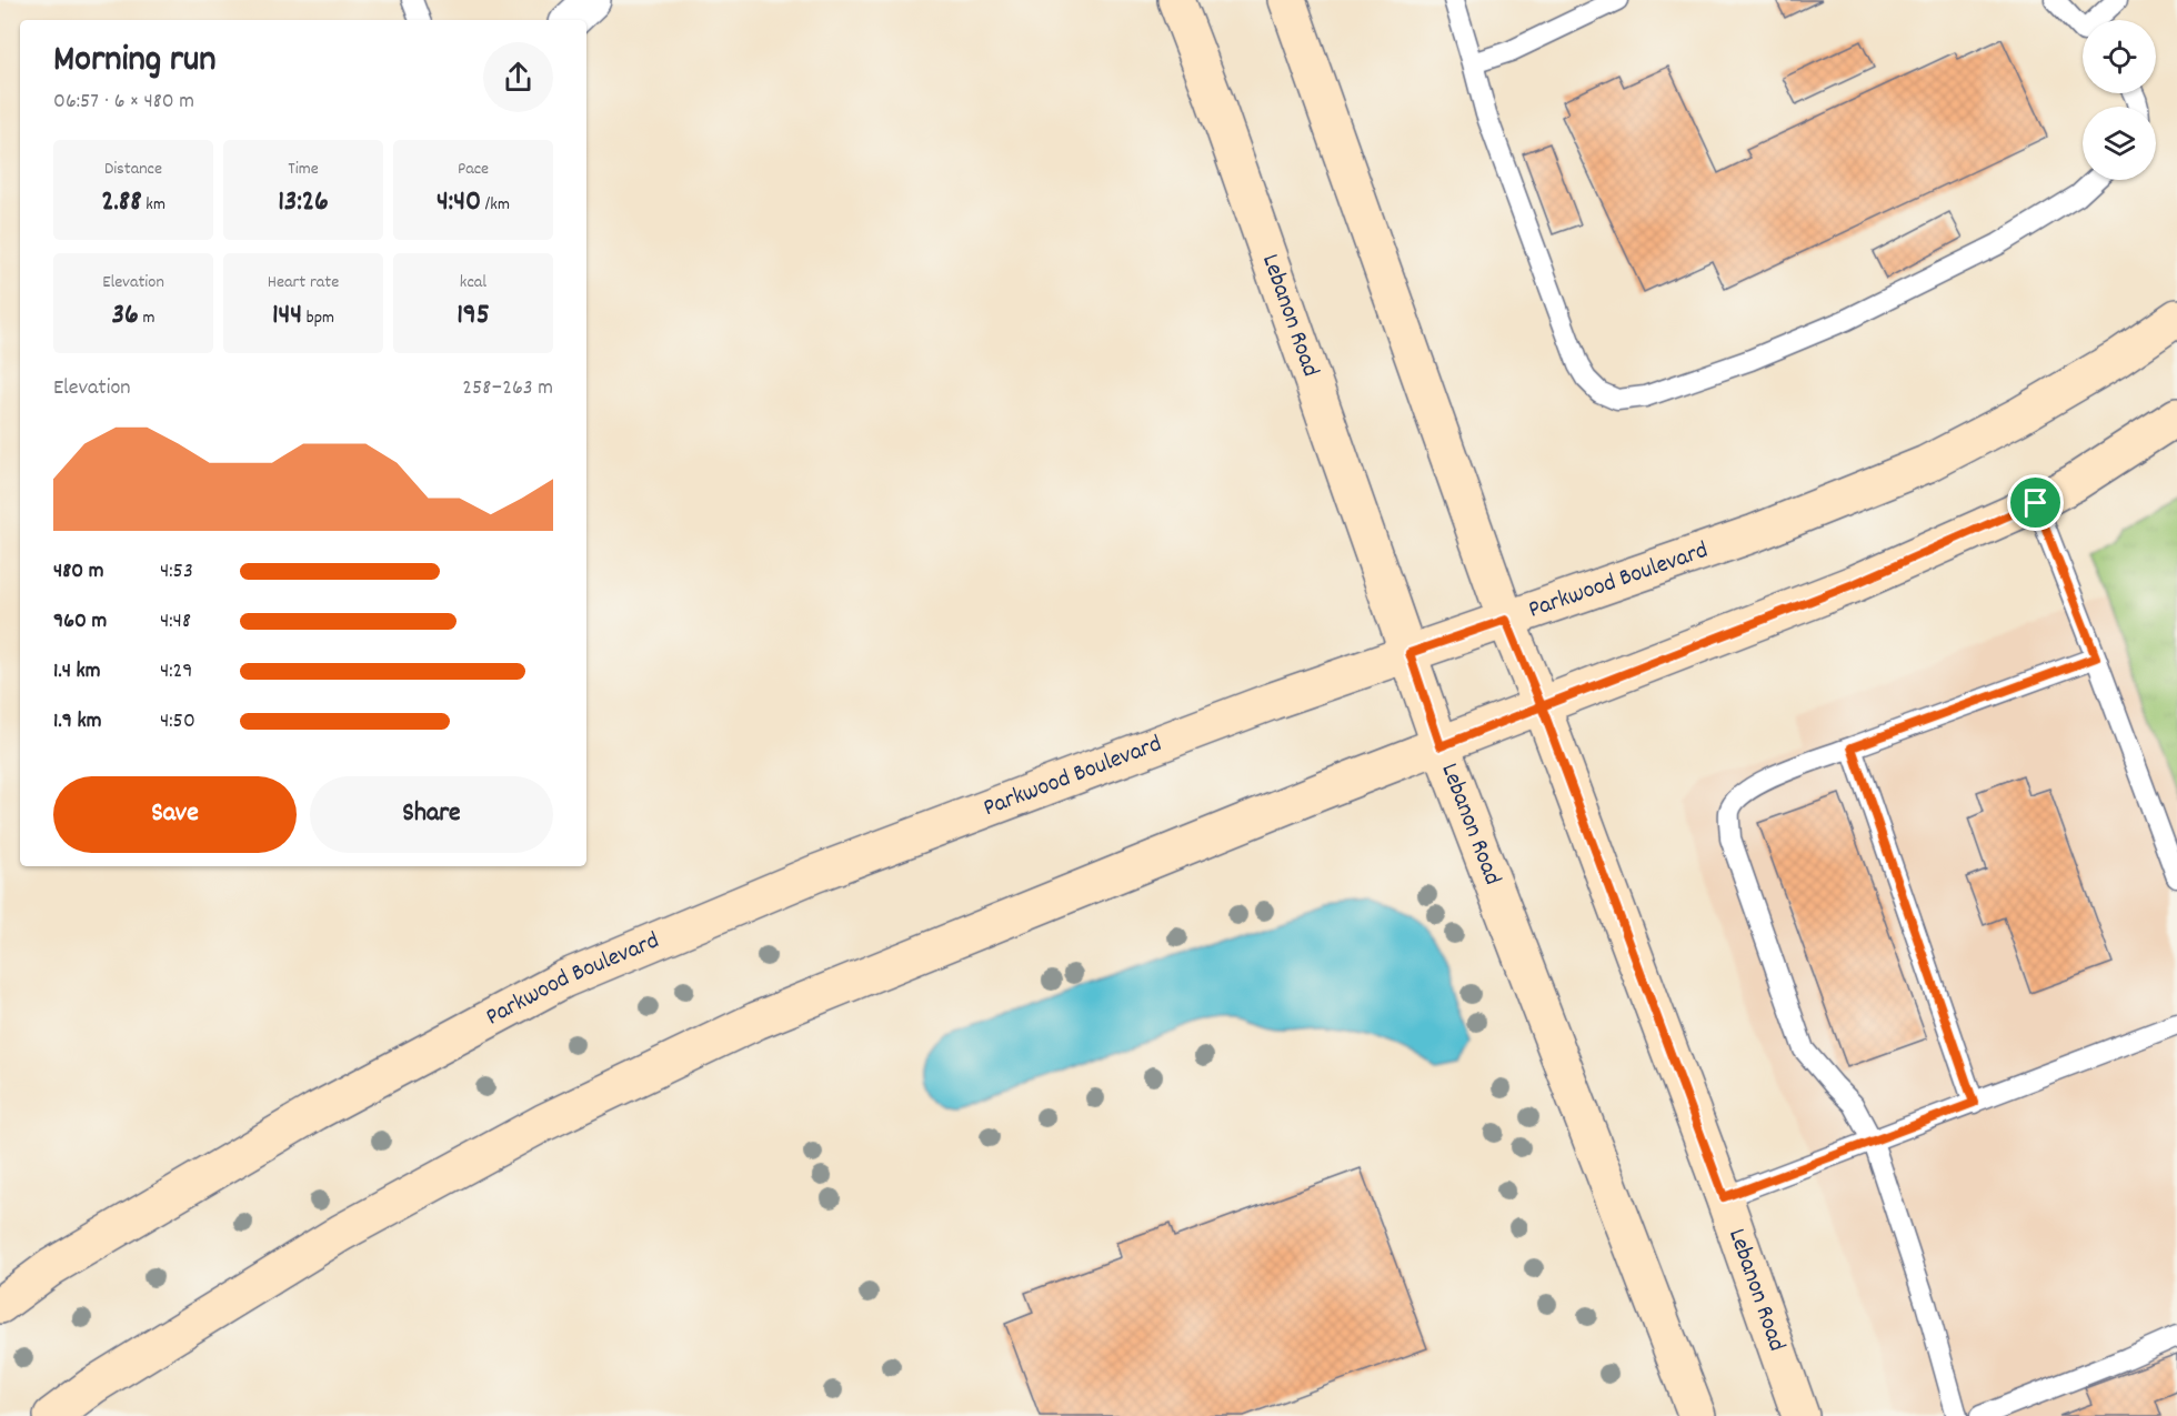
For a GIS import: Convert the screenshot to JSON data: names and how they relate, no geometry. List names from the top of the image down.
{
  "streets": {
    "main road": ["Lebanon Road", "Parkwood Boulevard"]
  },
  "crossings": [
    ["Lebanon Road", "Parkwood Boulevard"]
  ],
  "page": {
    "heading": ["Morning run", "06:57 · 6 × 480 m"],
    "stats": [
      ["Distance", "2.88 km"],
      ["Time", "13:26"],
      ["Pace", "4:40 /km"],
      ["Elevation", "36 m"],
      ["Heart rate", "144 bpm"],
      ["kcal", "195"]
    ],
    "chart": ["Elevation", "258–263 m"],
    "list": [
      {
        "name": "480 m",
        "note": "4:53"
      },
      {
        "name": "960 m",
        "note": "4:48"
      },
      {
        "name": "1.4 km",
        "note": "4:29"
      },
      {
        "name": "1.9 km",
        "note": "4:50"
      }
    ],
    "buttons": ["Save", "Share"]
  }
}
